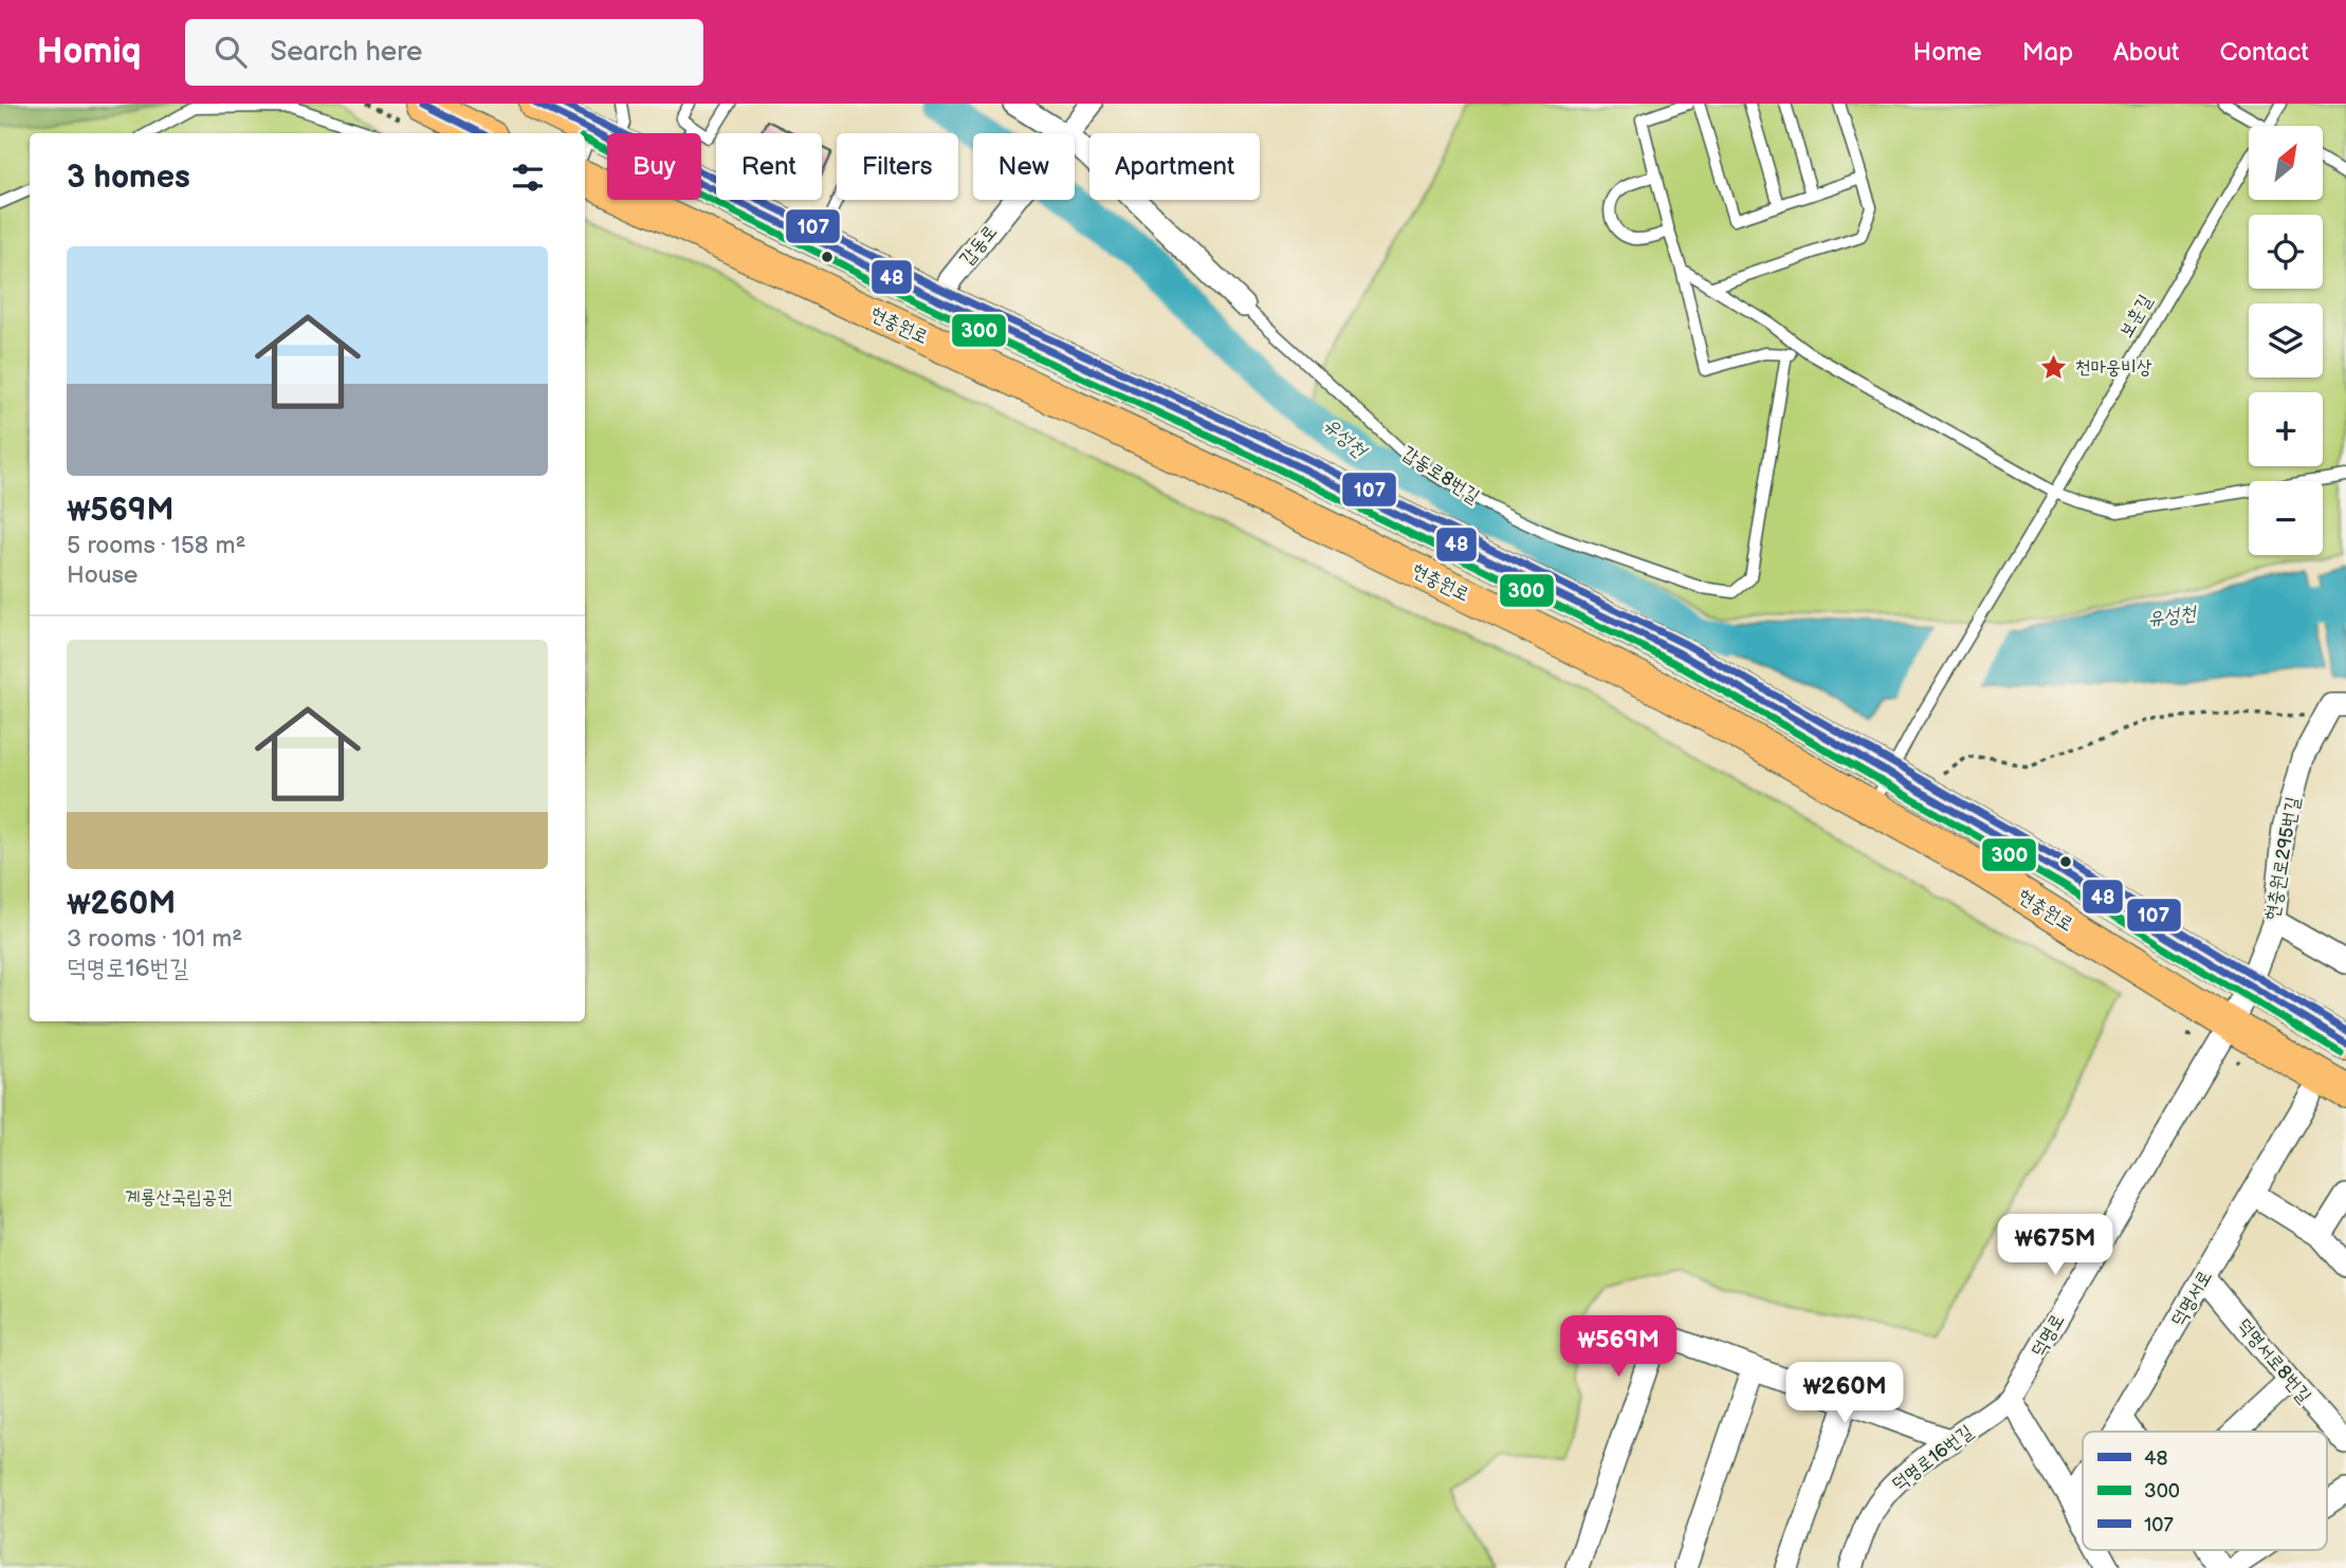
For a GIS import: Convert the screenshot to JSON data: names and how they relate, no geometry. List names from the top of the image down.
{
  "streets": {
    "main road": ["현충원로"],
    "street": [
      "갑동로",
      "갑동로8번길",
      "현충원로295번길",
      "덕명서로",
      "덕명로",
      "덕명서로8번길",
      "덕명로16번길"
    ],
    "lane": ["보훈길"]
  },
  "crossings": [
    ["보훈길", "현충원로"],
    ["현충원로", "덕명로"],
    ["현충원로295번길", "덕명로"],
    ["덕명서로", "덕명서로8번길"],
    ["덕명로", "덕명로16번길"]
  ],
  "water": ["유성천"],
  "parks": ["계룡산국립공원"],
  "places": {
    "place": ["천마웅비상"]
  },
  "lines": ["transit line 48", "transit line 107", "transit line 300"],
  "legend": ["48", "300", "107"],
  "north": "top right",
  "page": {
    "header": "Homiq",
    "search": "Search here",
    "nav": [
      "Home",
      "Map",
      "About",
      "Contact"
    ],
    "map_buttons": ["+", "−"],
    "chip": [
      "Buy",
      "Rent",
      "Filters",
      "New",
      "Apartment"
    ],
    "heading": "3 homes",
    "list": [
      {
        "name": "₩569M",
        "note": "5 rooms · 158 m² · House"
      },
      {
        "name": "₩260M",
        "note": "3 rooms · 101 m² · 덕명로16번길"
      }
    ],
    "price": ["₩675M", "₩569M", "₩260M"]
  }
}
